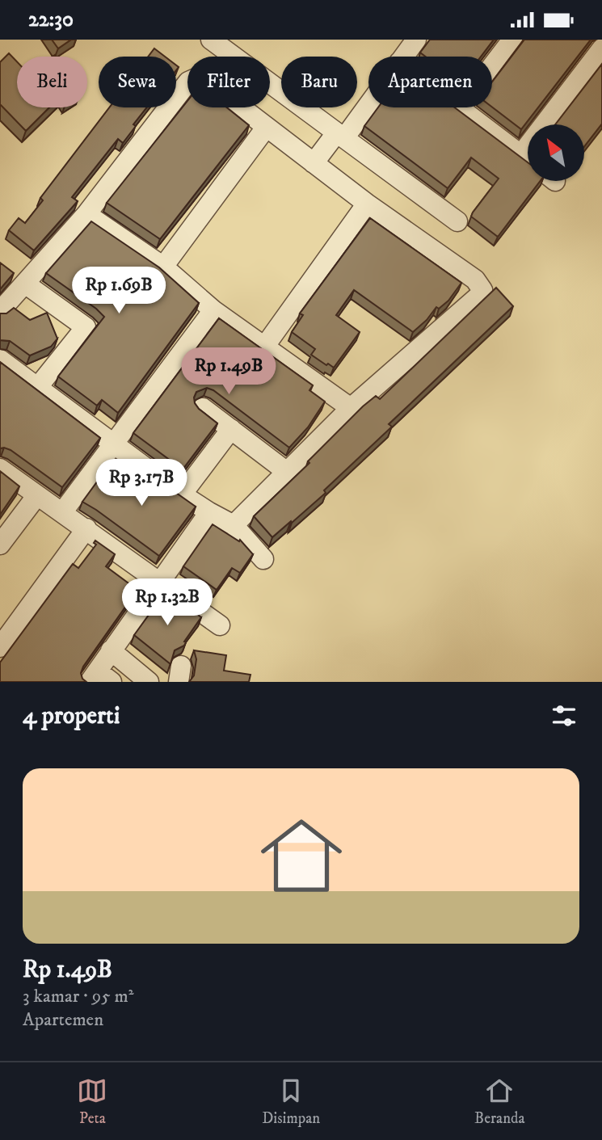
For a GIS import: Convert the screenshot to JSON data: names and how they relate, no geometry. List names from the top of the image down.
{
  "north": "top left",
  "page": {
    "status": "22:30",
    "chip": [
      "Beli",
      "Sewa",
      "Filter",
      "Baru",
      "Apartemen"
    ],
    "price": [
      "Rp 1.69B",
      "Rp 1.49B",
      "Rp 3.17B",
      "Rp 1.32B"
    ],
    "heading": "4 properti",
    "list": [
      {
        "name": "Rp 1.49B",
        "note": "3 kamar · 95 m² · Apartemen"
      }
    ],
    "tabs": ["Peta", "Disimpan", "Beranda"]
  }
}
